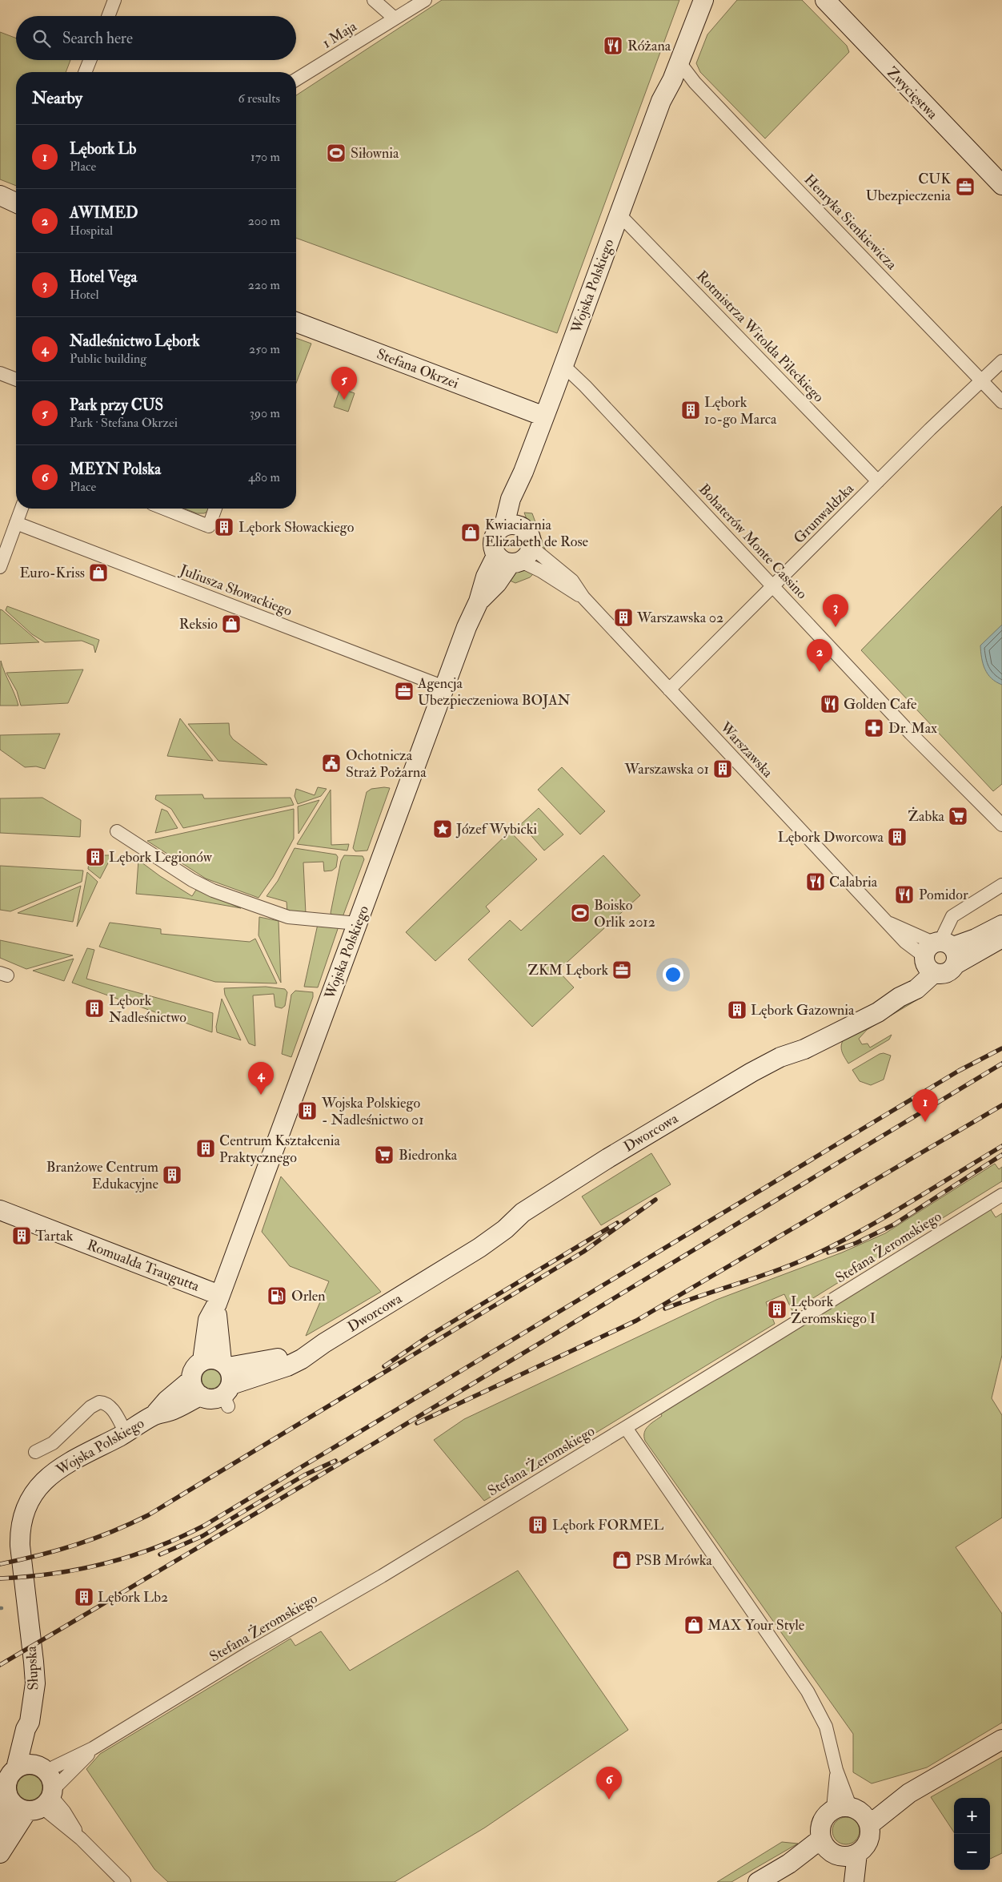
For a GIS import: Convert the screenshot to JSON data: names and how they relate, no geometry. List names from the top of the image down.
{
  "streets": {
    "street": [
      "1 Maja",
      "Zwycięstwa",
      "Henryka Sienkiewicza",
      "Wojska Polskiego",
      "Rotmistrza Witolda Pileckiego",
      "Stefana Okrzei",
      "Grunwaldzka",
      "Bohaterów Monte Cassino",
      "Juliusza Słowackiego",
      "Warszawska",
      "Dworcowa",
      "Stefana Żeromskiego",
      "Romualda Traugutta",
      "Słupska"
    ]
  },
  "crossings": [
    ["Henryka Sienkiewicza", "Wojska Polskiego"],
    ["Henryka Sienkiewicza", "Grunwaldzka"],
    ["Wojska Polskiego", "Rotmistrza Witolda Pileckiego"],
    ["Wojska Polskiego", "Stefana Okrzei"],
    ["Wojska Polskiego", "Bohaterów Monte Cassino"],
    ["Wojska Polskiego", "Juliusza Słowackiego"],
    ["Wojska Polskiego", "Warszawska"],
    ["Wojska Polskiego", "Dworcowa"],
    ["Wojska Polskiego", "Romualda Traugutta"],
    ["Wojska Polskiego", "Słupska"],
    ["Rotmistrza Witolda Pileckiego", "Grunwaldzka"],
    ["Grunwaldzka", "Bohaterów Monte Cassino"],
    ["Grunwaldzka", "Warszawska"],
    ["Warszawska", "Dworcowa"],
    ["Stefana Żeromskiego", "Słupska"]
  ],
  "places": {
    "restaurant": [
      "Różana",
      "Golden Cafe",
      "Calabria",
      "Pomidor"
    ],
    "sports": ["Siłownia", "Boisko Orlik 2012"],
    "office": ["CUK Ubezpieczenia", "Agencja Ubezpieczeniowa BOJAN", "ZKM Lębork"],
    "building": [
      "Lębork 10-go Marca",
      "Lębork Słowackiego",
      "Warszawska 02",
      "Warszawska 01",
      "Lębork Dworcowa",
      "Lębork Legionów",
      "Lębork Nadleśnictwo",
      "Lębork Gazownia",
      "Wojska Polskiego - Nadleśnictwo 01",
      "Centrum Kształcenia Praktycznego",
      "Branżowe Centrum Edukacyjne",
      "Tartak",
      "Lębork Żeromskiego I",
      "Lębork FORMEL",
      "Lębork Lb2"
    ],
    "shop": [
      "Kwiaciarnia Elizabeth de Rose",
      "Euro-Kriss",
      "Reksio",
      "PSB Mrówka",
      "MAX Your Style"
    ],
    "pharmacy": ["Dr. Max"],
    "public building": ["Ochotnicza Straż Pożarna"],
    "supermarket": ["Żabka", "Biedronka"],
    "place": ["Józef Wybicki"],
    "fuel station": ["Orlen"]
  },
  "page": {
    "search": "Search here",
    "heading": ["Nearby", "6 results"],
    "list": [
      {
        "mark": "1",
        "name": "Lębork Lb",
        "note": "Place",
        "value": "170 m"
      },
      {
        "mark": "2",
        "name": "AWIMED",
        "note": "Hospital",
        "value": "200 m"
      },
      {
        "mark": "3",
        "name": "Hotel Vega",
        "note": "Hotel",
        "value": "220 m"
      },
      {
        "mark": "4",
        "name": "Nadleśnictwo Lębork",
        "note": "Public building",
        "value": "250 m"
      },
      {
        "mark": "5",
        "name": "Park przy CUS",
        "note": "Park · Stefana Okrzei",
        "value": "390 m"
      },
      {
        "mark": "6",
        "name": "MEYN Polska",
        "note": "Place",
        "value": "480 m"
      }
    ],
    "pins": [
      "5",
      "3",
      "2",
      "4",
      "1",
      "6"
    ],
    "map_buttons": ["+", "−"]
  }
}
